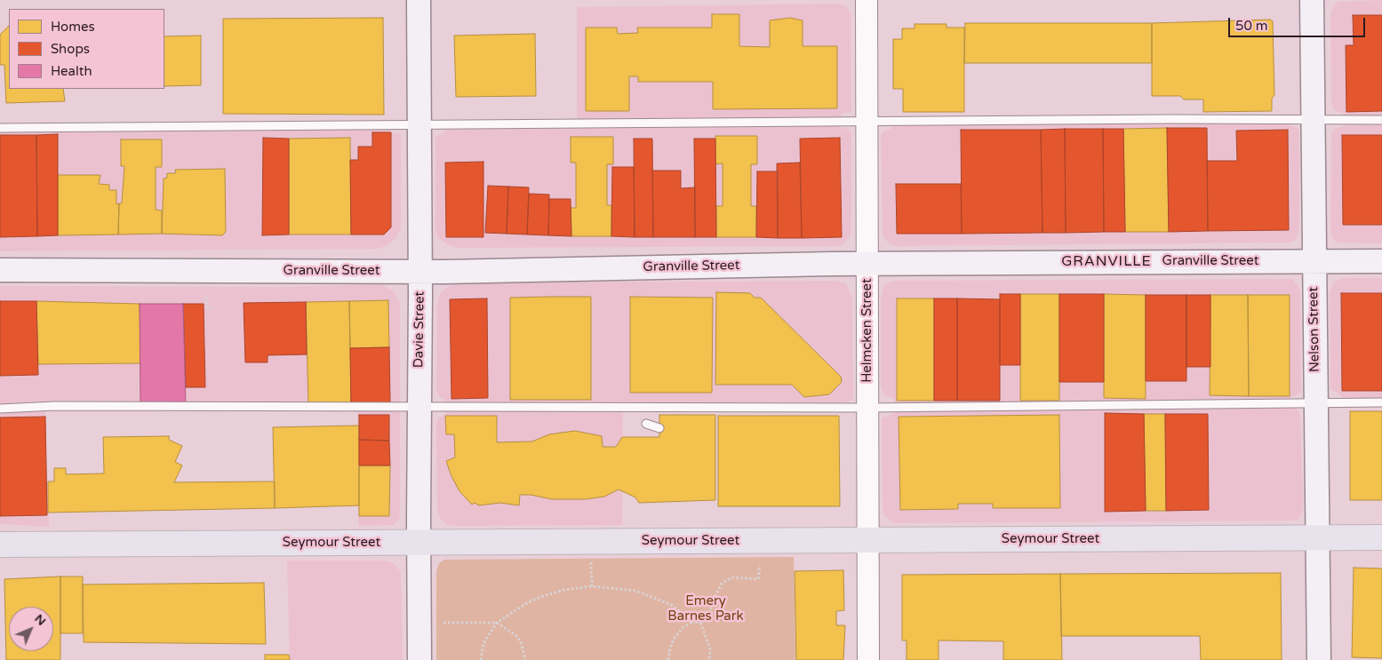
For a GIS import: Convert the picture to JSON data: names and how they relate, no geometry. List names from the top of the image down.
{
  "streets": {
    "highway": ["Seymour Street"],
    "main road": ["Granville Street", "Davie Street", "Nelson Street"],
    "street": ["Helmcken Street"]
  },
  "crossings": [
    ["Granville Street", "Davie Street"],
    ["Granville Street", "Nelson Street"],
    ["Granville Street", "Helmcken Street"],
    ["Davie Street", "Seymour Street"],
    ["Nelson Street", "Seymour Street"],
    ["Helmcken Street", "Seymour Street"]
  ],
  "districts": ["GRANVILLE"],
  "parks": ["Emery Barnes Park"],
  "legend": ["Homes", "Shops", "Health"],
  "scale_bar": "50 m",
  "north": "top right"
}
